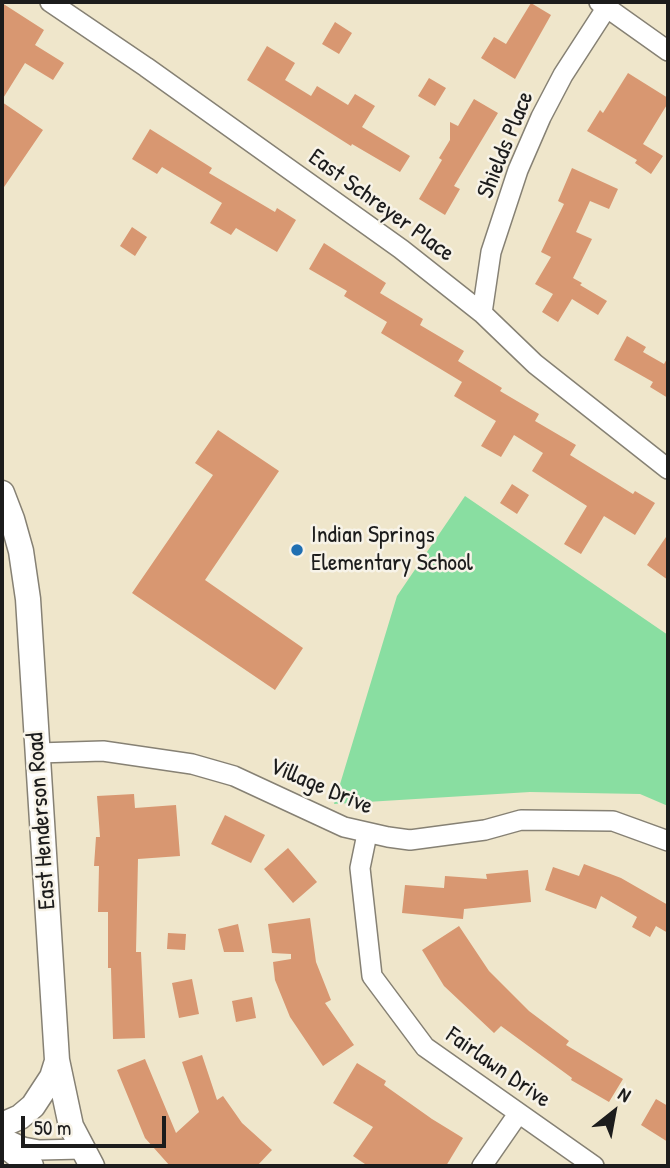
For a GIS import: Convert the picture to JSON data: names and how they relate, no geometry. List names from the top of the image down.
{
  "streets": {
    "main road": ["East Henderson Road"],
    "street": [
      "Shields Place",
      "East Schreyer Place",
      "Village Drive",
      "Fairlawn Drive"
    ]
  },
  "crossings": [
    ["Shields Place", "East Schreyer Place"],
    ["Village Drive", "East Henderson Road"],
    ["Village Drive", "Fairlawn Drive"]
  ],
  "places": ["Indian Springs Elementary School"],
  "scale_bar": "50 m",
  "north": "top right"
}
